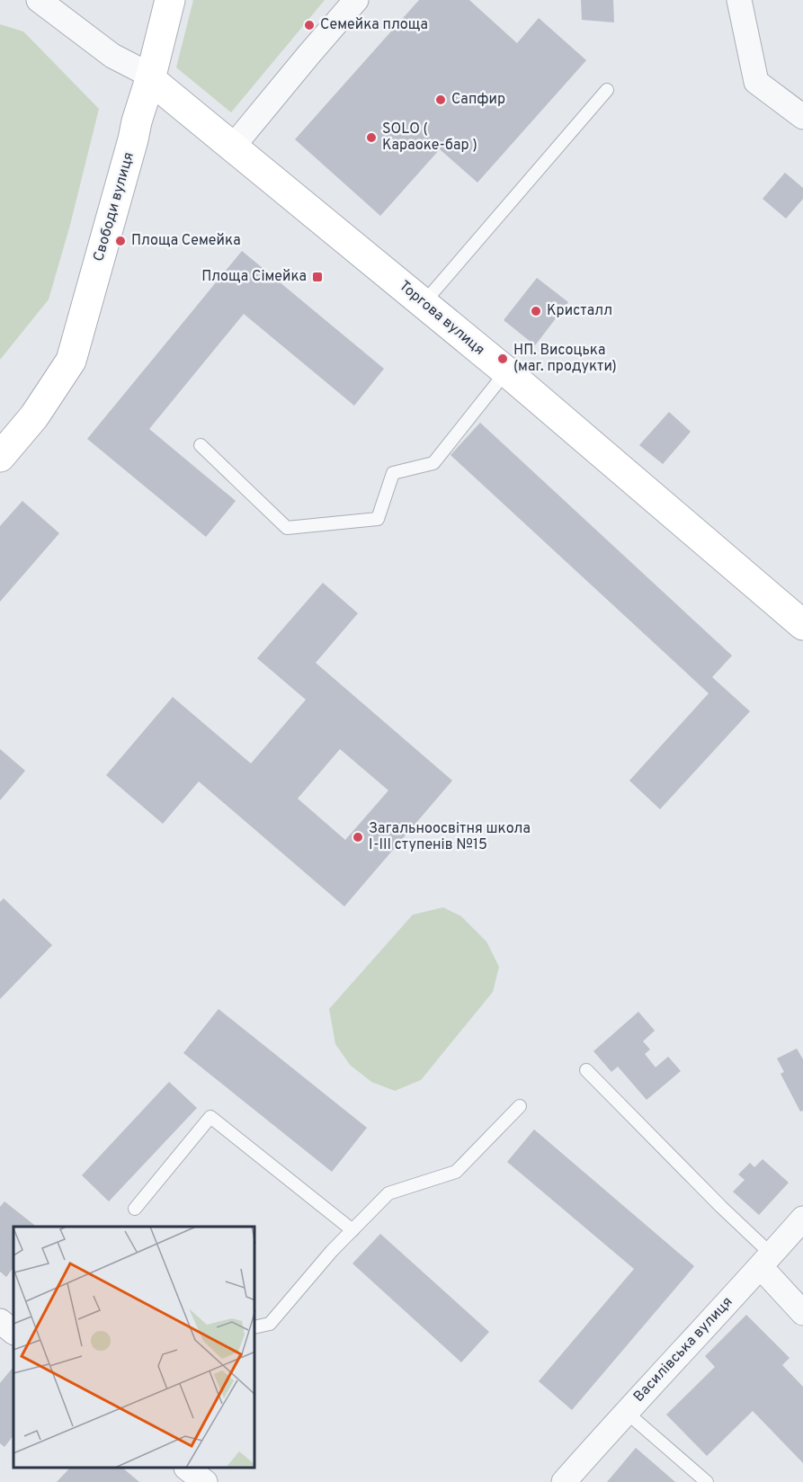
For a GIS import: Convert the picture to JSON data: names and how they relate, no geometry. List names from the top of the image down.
{
  "streets": {
    "street": ["Свободи вулиця", "Торгова вулиця", "Василівська вулиця"]
  },
  "crossings": [
    ["Свободи вулиця", "Торгова вулиця"]
  ],
  "places": {
    "other": [
      "Семейка площа",
      "Сапфир",
      "SOLO ( Караоке-бар )",
      "Площа Семейка",
      "Кристалл",
      "НП. Висоцька (маг. продукти)",
      "Загальноосвітня школа І-ІІІ ступенів №15"
    ],
    "transit": ["Площа Сімейка"]
  }
}
